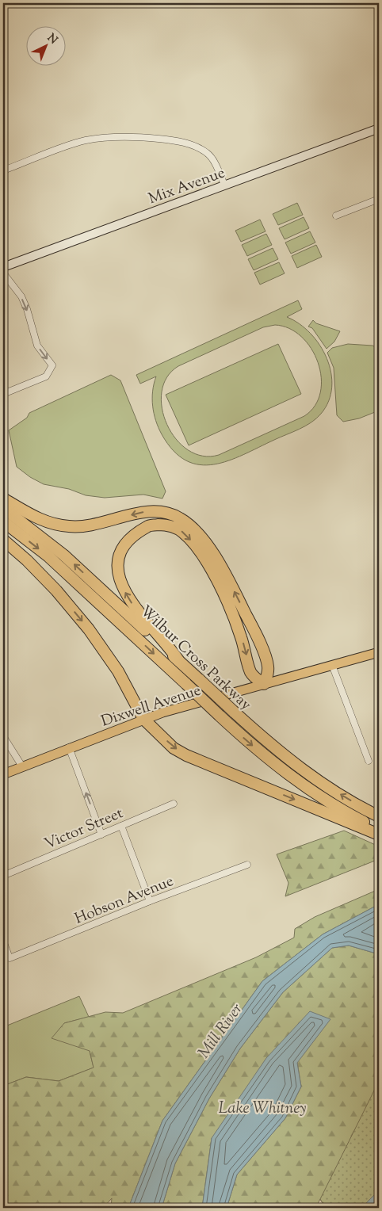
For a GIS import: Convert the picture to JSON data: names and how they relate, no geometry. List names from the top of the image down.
{
  "streets": {
    "highway": ["Wilbur Cross Parkway"],
    "main road": ["Dixwell Avenue"],
    "street": ["Mix Avenue", "Victor Street", "Hobson Avenue"]
  },
  "water": ["Mill River", "Lake Whitney"],
  "north": "top right"
}
